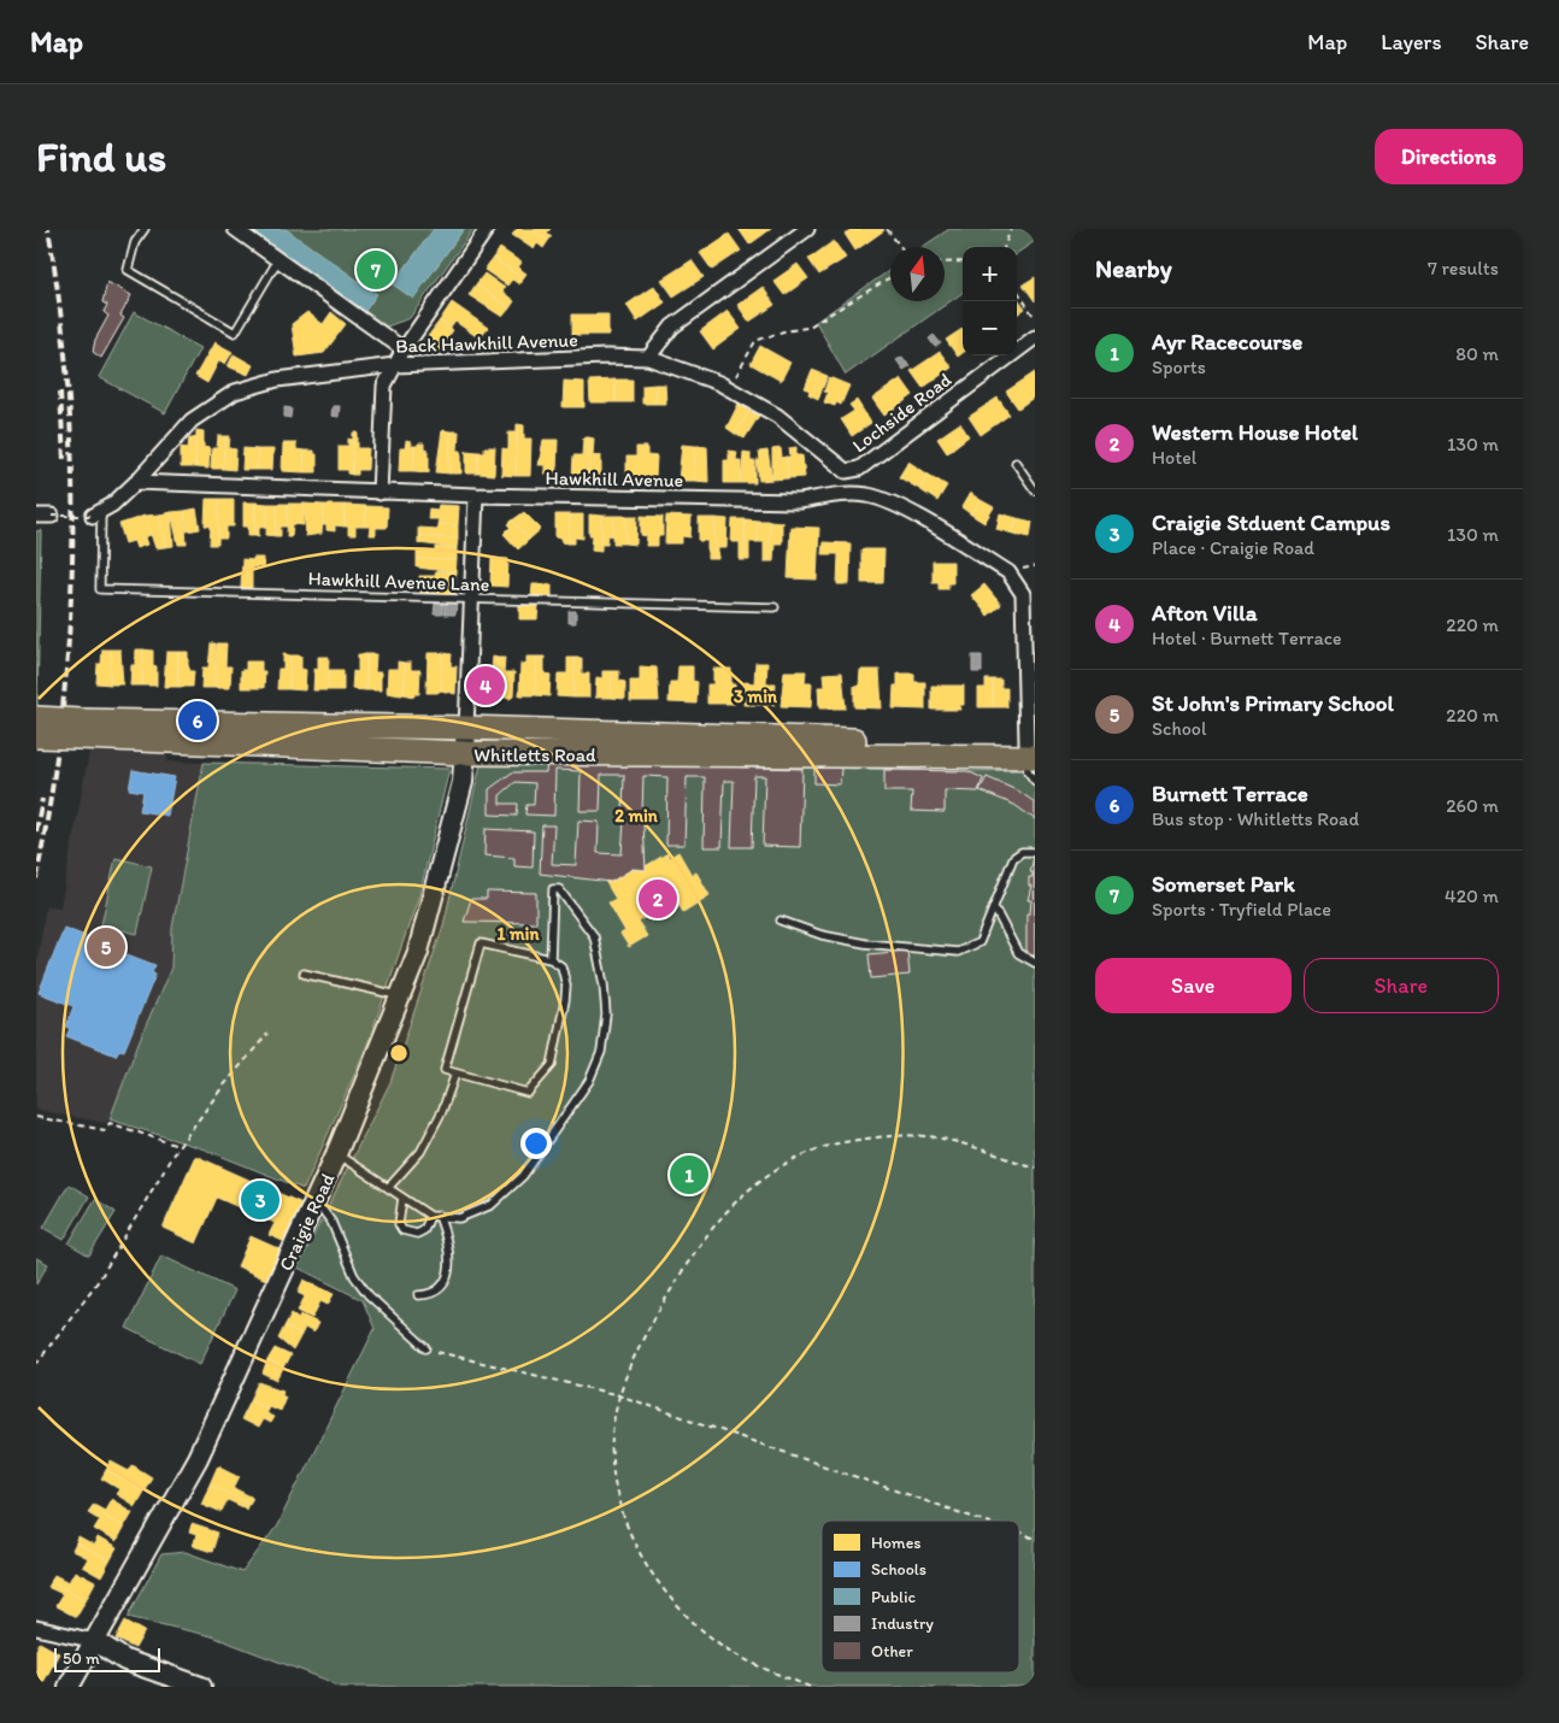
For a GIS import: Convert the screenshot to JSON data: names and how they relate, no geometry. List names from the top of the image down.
{
  "streets": {
    "main road": ["Whitletts Road", "Craigie Road"],
    "street": ["Back Hawkhill Avenue", "Lochside Road", "Hawkhill Avenue"],
    "lane": ["Hawkhill Avenue Lane"]
  },
  "crossings": [
    ["Back Hawkhill Avenue", "Lochside Road"],
    ["Back Hawkhill Avenue", "Hawkhill Avenue"],
    ["Hawkhill Avenue", "Whitletts Road"],
    ["Whitletts Road", "Craigie Road"]
  ],
  "legend": [
    "Homes",
    "Schools",
    "Public",
    "Industry",
    "Other"
  ],
  "scale_bar": "50 m",
  "north": "top",
  "page": {
    "header": "Map",
    "nav": ["Map", "Layers", "Share"],
    "buttons": [
      "Directions",
      ["Save", "Share"]
    ],
    "title": "Find us",
    "heading": ["Nearby", "7 results"],
    "map_buttons": ["+", "−"],
    "pins": [
      "7",
      "4",
      "6",
      "2",
      "5",
      "1",
      "3"
    ],
    "list": [
      {
        "mark": "1",
        "name": "Ayr Racecourse",
        "note": "Sports",
        "value": "80 m"
      },
      {
        "mark": "2",
        "name": "Western House Hotel",
        "note": "Hotel",
        "value": "130 m"
      },
      {
        "mark": "3",
        "name": "Craigie Stduent Campus",
        "note": "Place · Craigie Road",
        "value": "130 m"
      },
      {
        "mark": "4",
        "name": "Afton Villa",
        "note": "Hotel · Burnett Terrace",
        "value": "220 m"
      },
      {
        "mark": "5",
        "name": "St John's Primary School",
        "note": "School",
        "value": "220 m"
      },
      {
        "mark": "6",
        "name": "Burnett Terrace",
        "note": "Bus stop · Whitletts Road",
        "value": "260 m"
      },
      {
        "mark": "7",
        "name": "Somerset Park",
        "note": "Sports · Tryfield Place",
        "value": "420 m"
      }
    ],
    "scale": "50 m"
  },
  "rings": ["3 min", "2 min", "1 min"]
}
